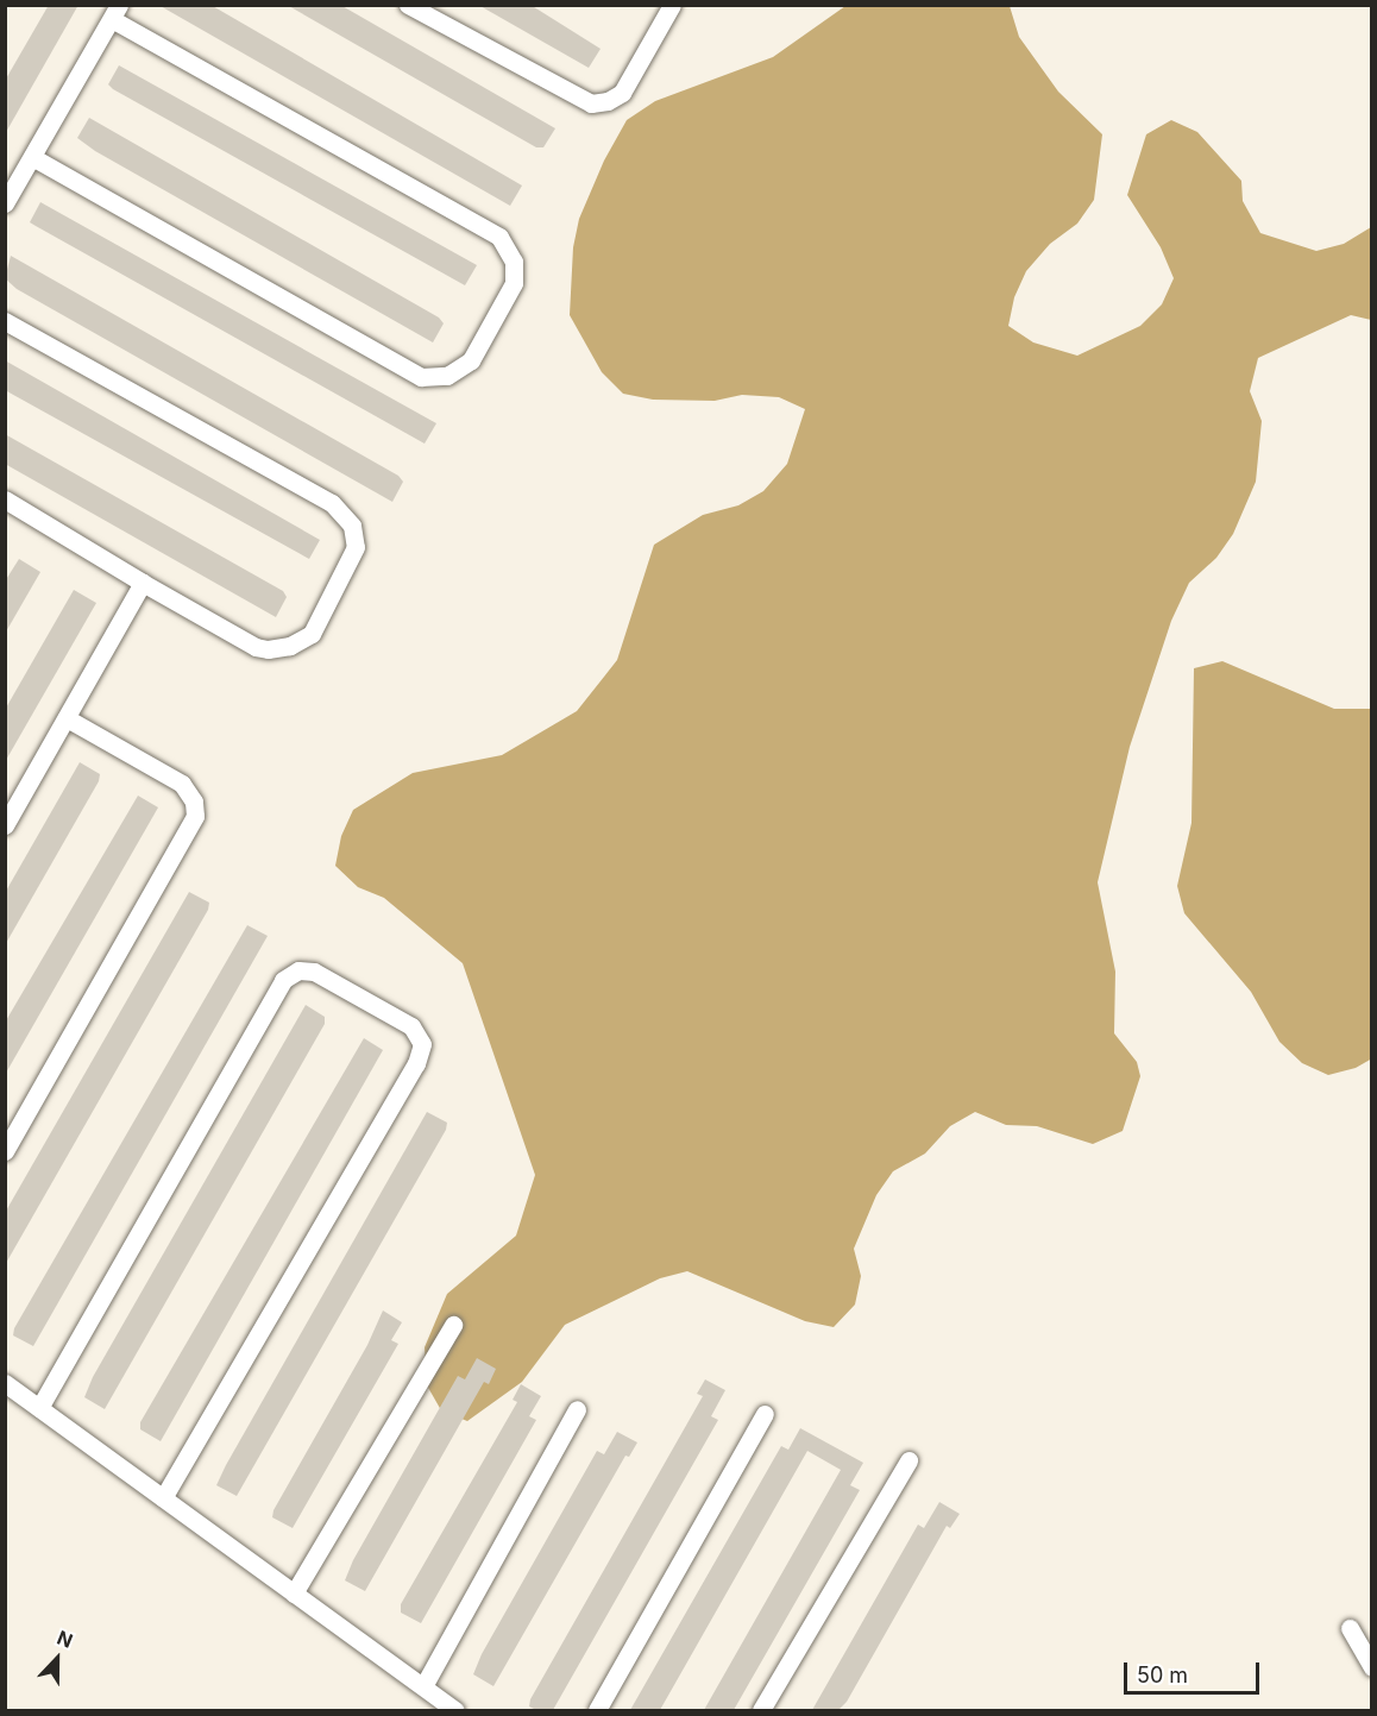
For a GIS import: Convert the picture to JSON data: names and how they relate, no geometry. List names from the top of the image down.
{
  "scale_bar": "50 m",
  "north": "top"
}
